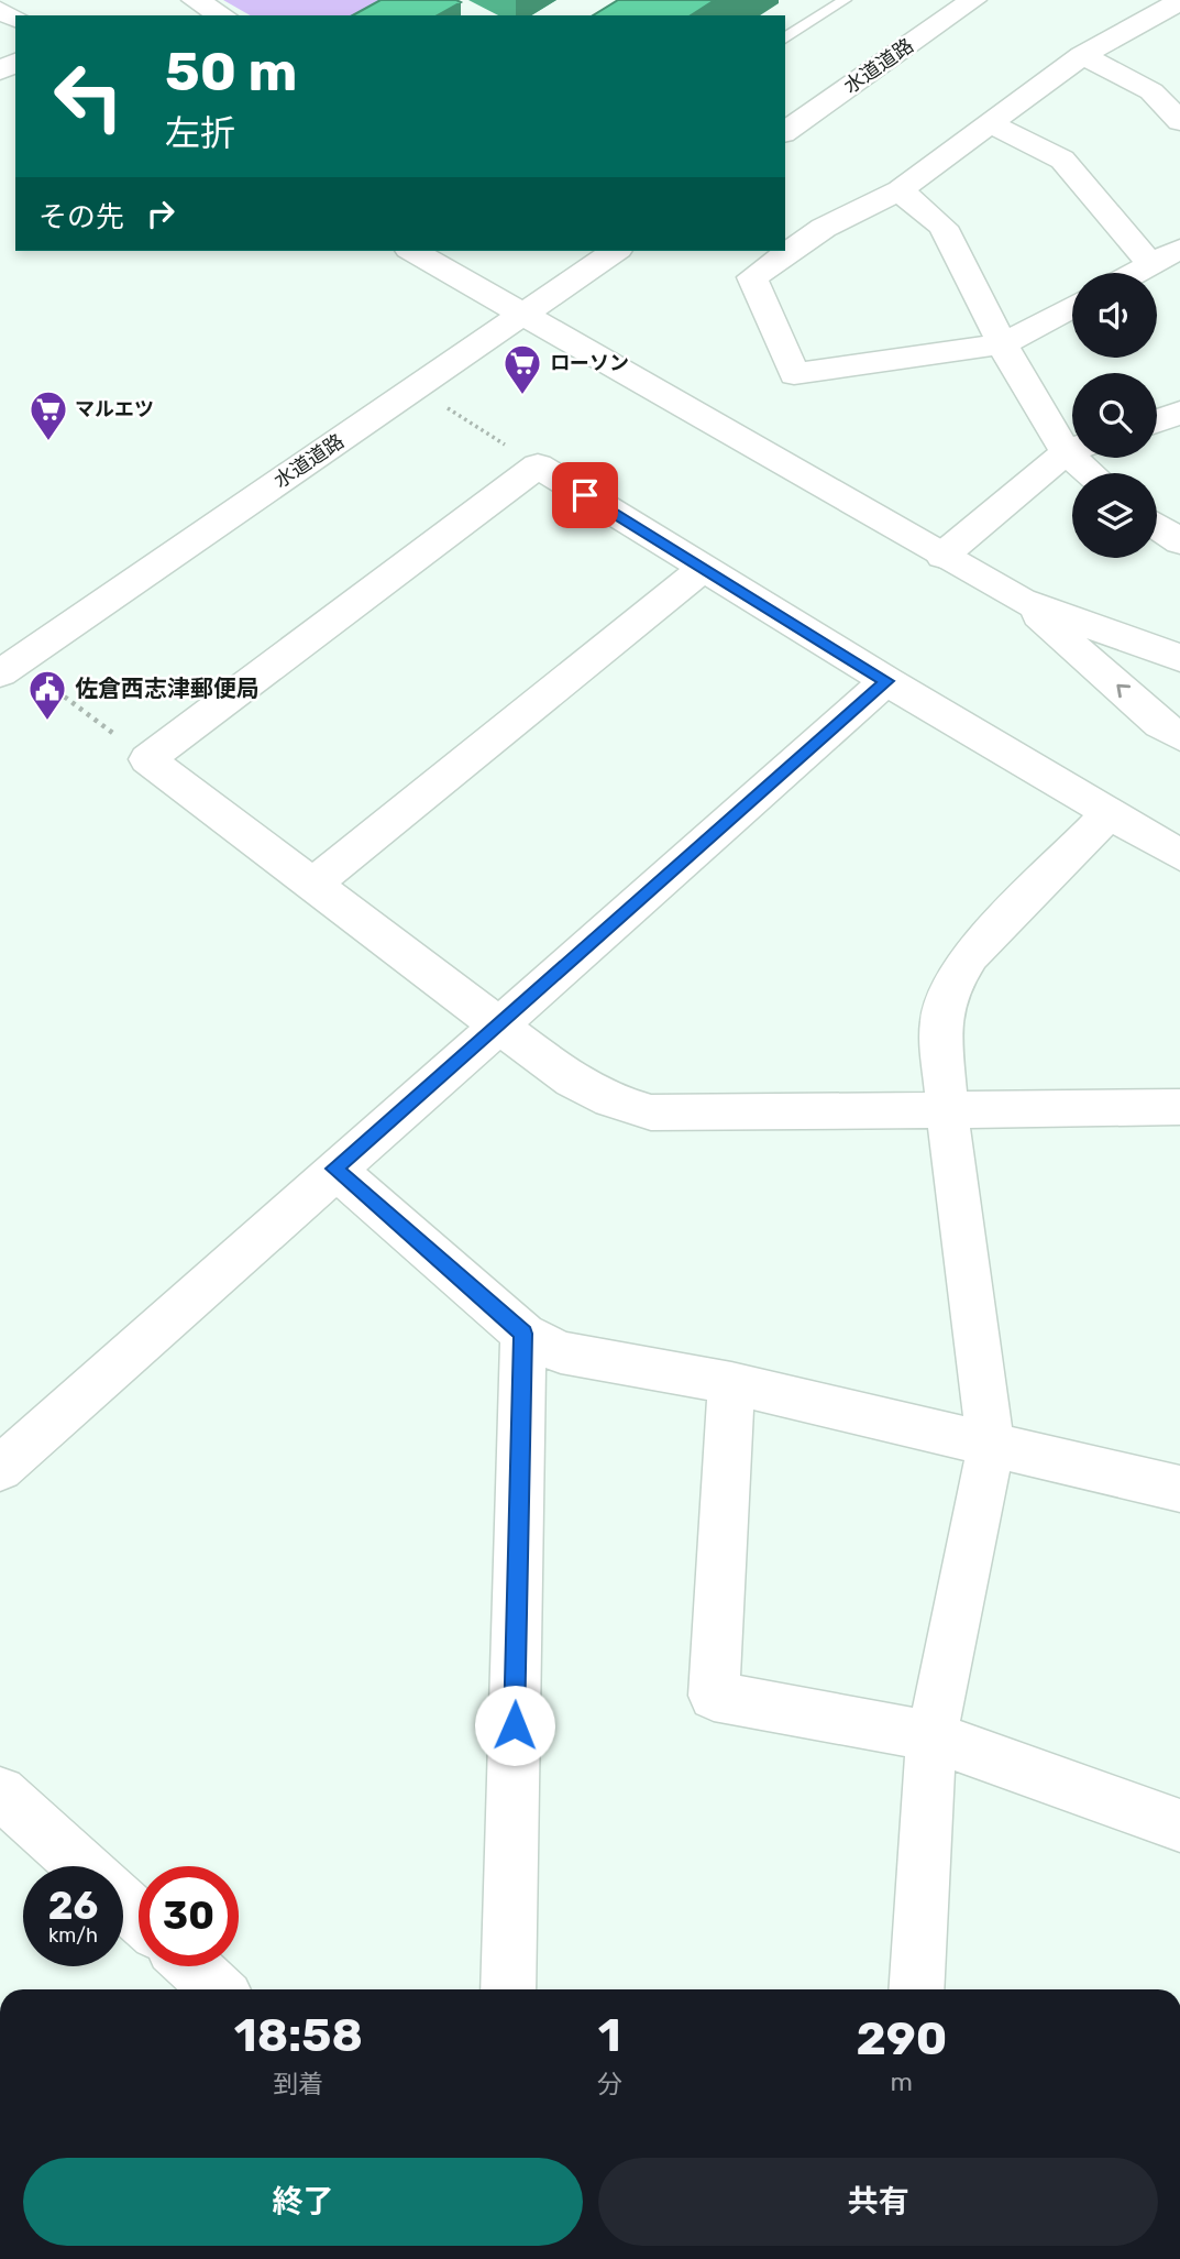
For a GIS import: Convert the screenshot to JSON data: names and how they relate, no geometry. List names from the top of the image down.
{
  "streets": {
    "street": ["水道道路"]
  },
  "places": {
    "supermarket": ["ローソン", "マルエツ"],
    "public building": ["佐倉西志津郵便局"]
  },
  "page": {
    "turn": ["50 m", "左折"],
    "then": "その先",
    "speed": "26 km/h",
    "limit": "30",
    "eta": [
      "18:58",
      "到着",
      "1",
      "分",
      "290",
      "m"
    ],
    "buttons": ["終了", "共有"]
  }
}
